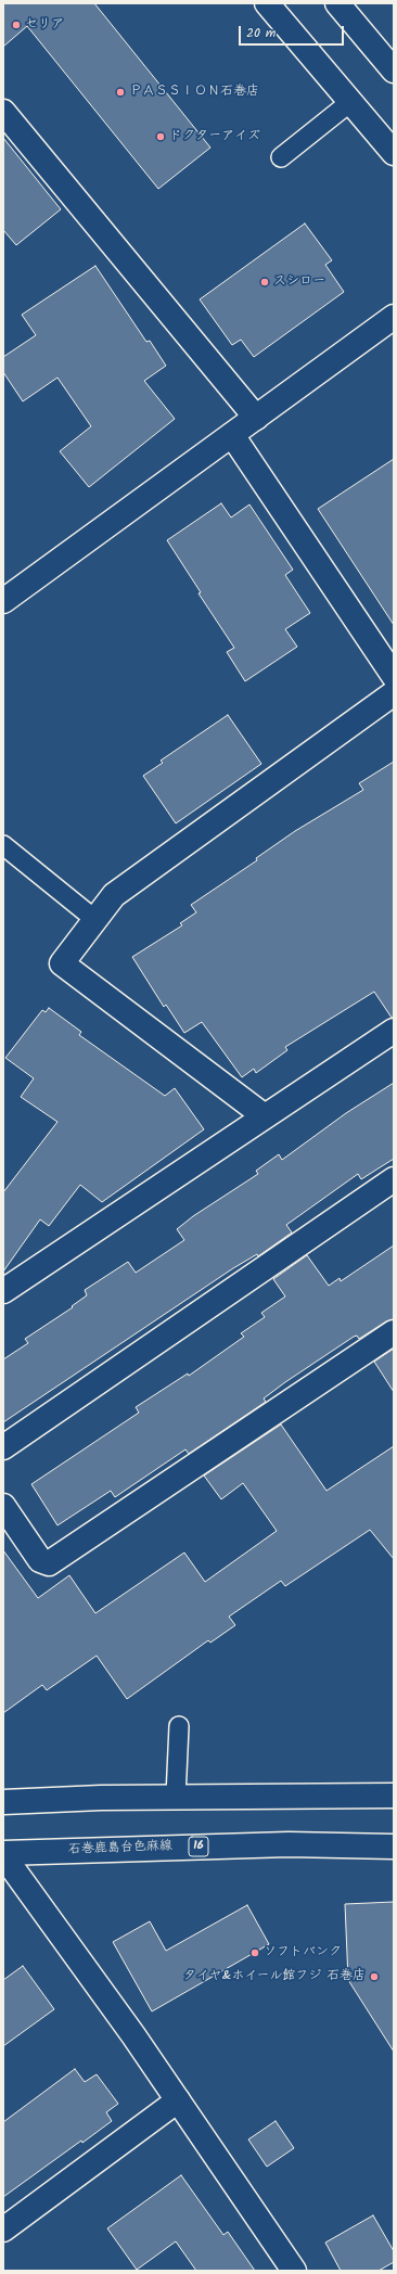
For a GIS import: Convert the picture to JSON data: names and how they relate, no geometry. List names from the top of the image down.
{
  "streets": {
    "street": ["16", "石巻鹿島台色麻線"]
  },
  "places": [
    "セリア",
    "ＰＡＳＳＩＯＮ石巻店",
    "ドクターアイズ",
    "スシロー",
    "ソフトバンク",
    "タイヤ&ホイール館フジ 石巻店"
  ],
  "scale_bar": "20 m"
}
